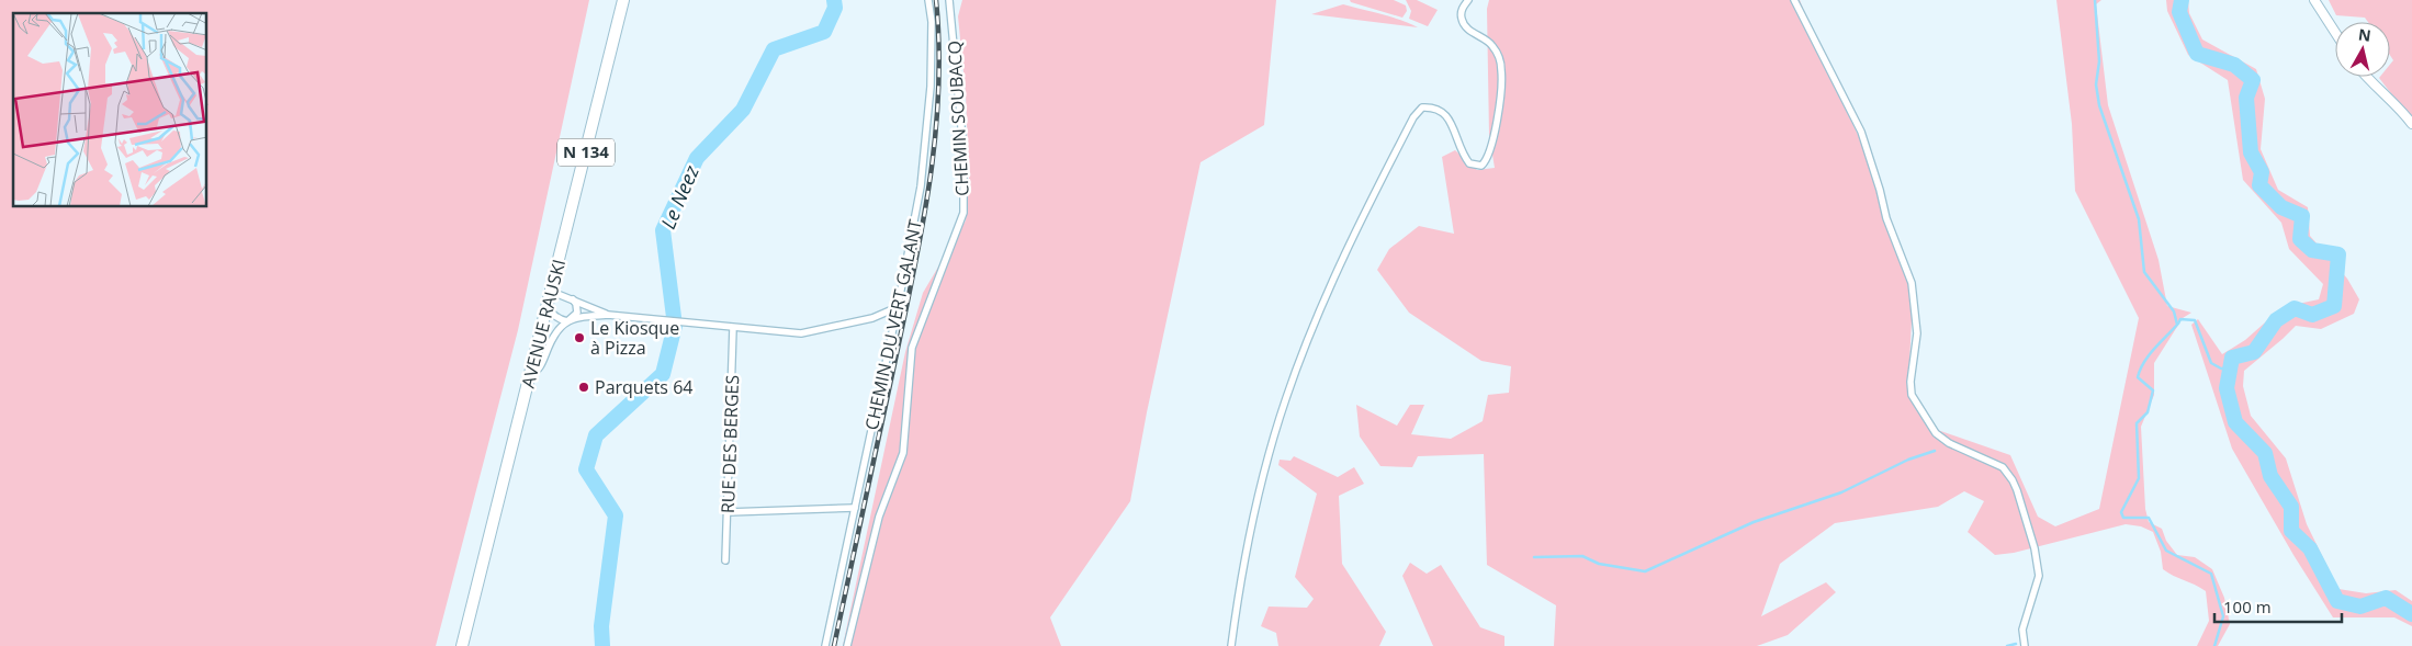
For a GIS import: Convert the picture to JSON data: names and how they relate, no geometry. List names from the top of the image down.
{
  "streets": {
    "main road": ["N 134", "AVENUE RAUSKI"],
    "street": ["CHEMIN SOUBACQ", "CHEMIN DU VERT GALANT", "RUE DES BERGES"]
  },
  "water": ["Le Neez"],
  "places": ["Le Kiosque à Pizza", "Parquets 64"],
  "scale_bar": "100 m",
  "north": "top"
}
